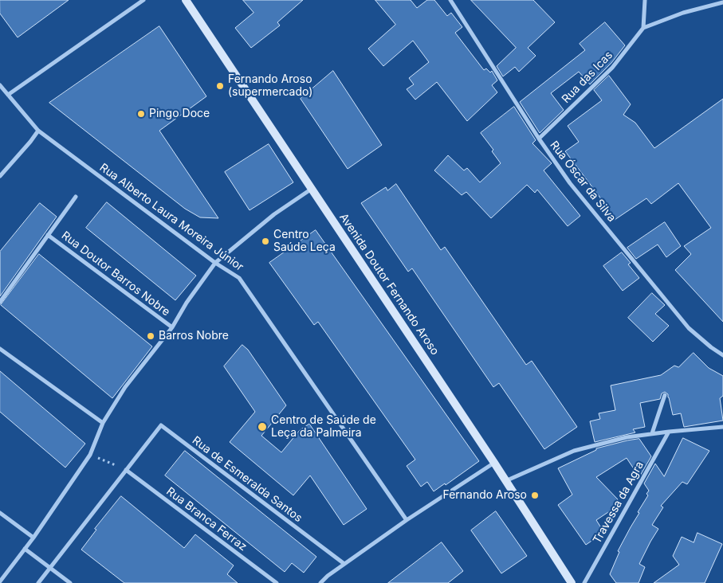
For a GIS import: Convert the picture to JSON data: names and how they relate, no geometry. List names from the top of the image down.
{
  "streets": {
    "main road": ["Avenida Doutor Fernando Aroso"],
    "street": [
      "Rua das Icas",
      "Rua Óscar da Silva",
      "Rua Alberto Laura Moreira Júnior",
      "Rua Doutor Barros Nobre",
      "Rua de Esmeralda Santos",
      "Travessa da Agra",
      "Rua Branca Ferraz"
    ]
  },
  "crossings": [
    ["Rua das Icas", "Rua Óscar da Silva"],
    ["Rua de Esmeralda Santos", "Rua Branca Ferraz"]
  ],
  "places": [
    "Fernando Aroso (supermercado)",
    "Pingo Doce",
    "Centro Saúde Leça",
    "Barros Nobre",
    "Centro de Saúde de Leça da Palmeira",
    "Fernando Aroso"
  ]
}
